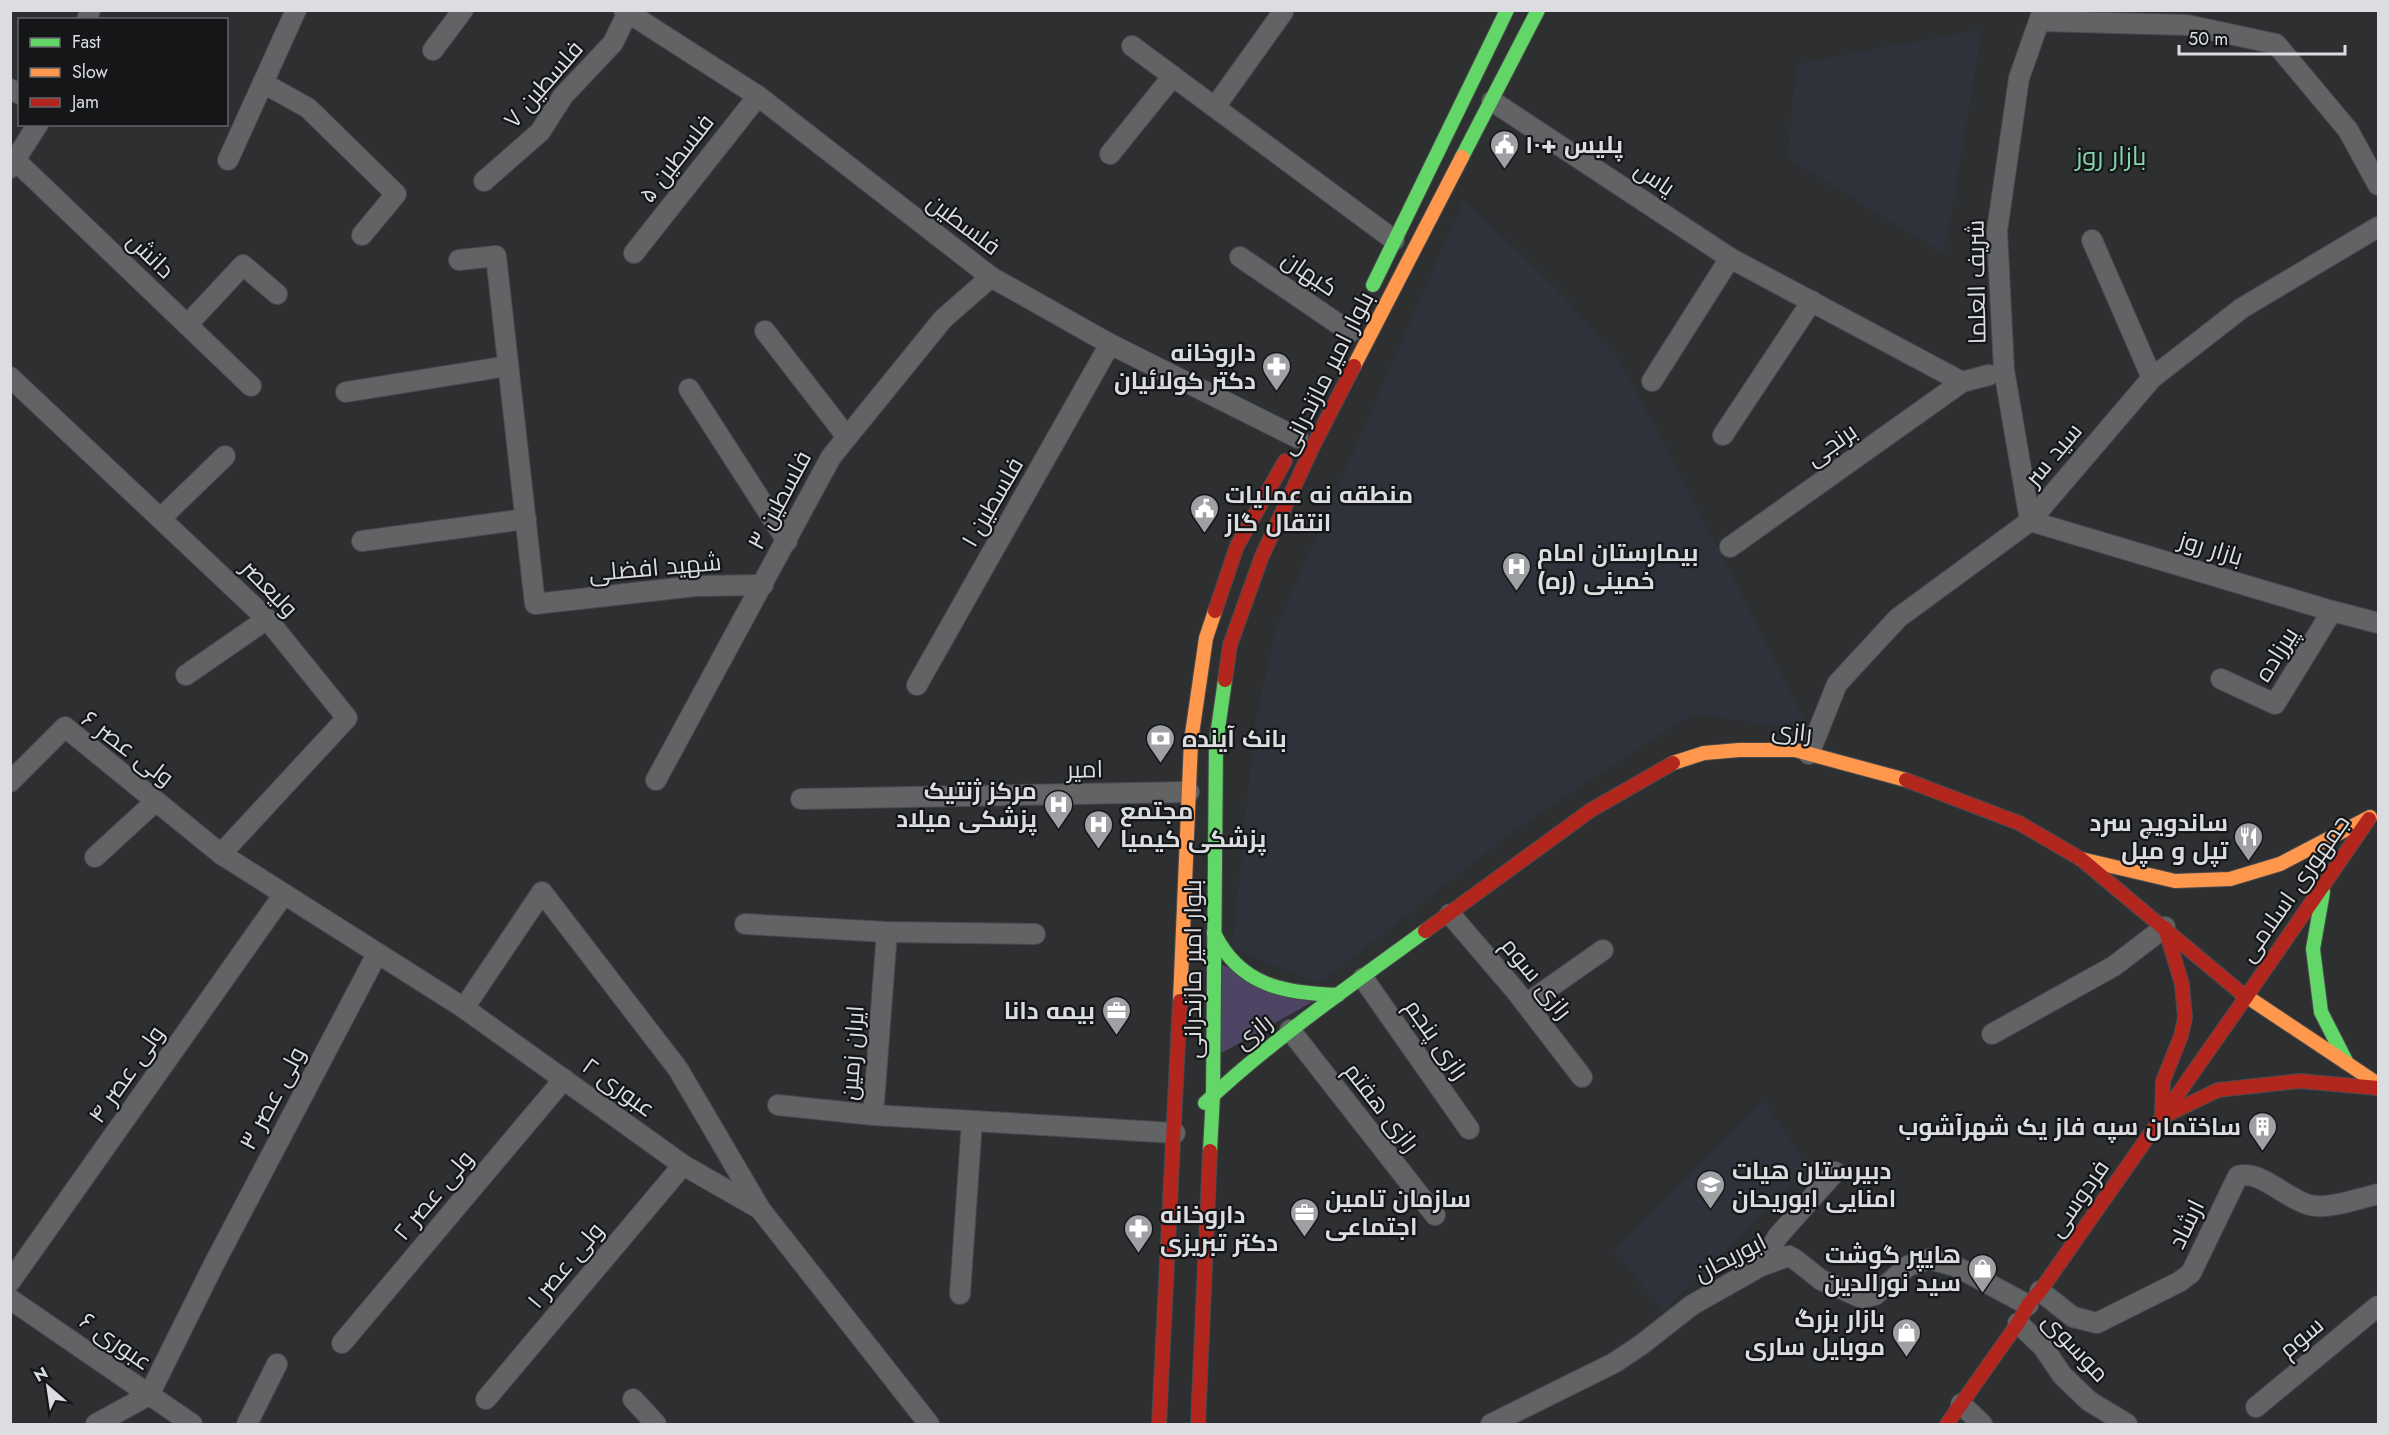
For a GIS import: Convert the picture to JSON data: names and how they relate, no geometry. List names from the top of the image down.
{
  "streets": {
    "main road": [
      "بلوار امیر مازندرانی",
      "رازی",
      "جمهوری اسلامی",
      "فردوسی"
    ],
    "street": [
      "فلسطین ۷",
      "فلسطین ۵",
      "یاس",
      "فلسطین",
      "دانش",
      "کیهان",
      "شریف العلما",
      "برنجی",
      "سید سر",
      "فلسطین ۳",
      "فلسطین ۱",
      "بازار روز",
      "شهید افضلی",
      "ولیعصر",
      "پیرزاده",
      "ولی عصر ۶",
      "امیر",
      "رازی سوم",
      "رازی پنجم",
      "ایران زمین",
      "ولی عصر ۴",
      "عبوری ۲",
      "ولی عصر ۳",
      "رازی هفتم",
      "ولی عصر ۲",
      "ارشاد",
      "ابوریحان",
      "ولی عصر ۱",
      "سوم",
      "عبوری ۶",
      "موسوی"
    ]
  },
  "crossings": [
    ["فلسطین ۷", "فلسطین"],
    ["فلسطین ۵", "فلسطین"],
    ["یاس", "بلوار امیر مازندرانی"],
    ["یاس", "برنجی"],
    ["فلسطین", "بلوار امیر مازندرانی"],
    ["فلسطین", "فلسطین ۳"],
    ["فلسطین", "فلسطین ۱"],
    ["شریف العلما", "سید سر"],
    ["شریف العلما", "بازار روز"],
    ["بلوار امیر مازندرانی", "رازی"],
    ["بلوار امیر مازندرانی", "امیر"],
    ["بلوار امیر مازندرانی", "ایران زمین"],
    ["سید سر", "بازار روز"],
    ["سید سر", "رازی"],
    ["فلسطین ۳", "شهید افضلی"],
    ["بازار روز", "پیرزاده"],
    ["ولیعصر", "ولی عصر ۶"],
    ["ولیعصر", "عبوری ۲"],
    ["رازی", "جمهوری اسلامی"],
    ["رازی", "رازی سوم"],
    ["رازی", "رازی پنجم"],
    ["رازی", "ایران زمین"],
    ["رازی", "رازی هفتم"],
    ["رازی", "فردوسی"],
    ["ولی عصر ۶", "عبوری ۲"],
    ["جمهوری اسلامی", "فردوسی"],
    ["ولی عصر ۴", "عبوری ۲"],
    ["عبوری ۲", "ولی عصر ۳"],
    ["عبوری ۲", "ولی عصر ۲"],
    ["عبوری ۲", "ولی عصر ۱"],
    ["ولی عصر ۳", "عبوری ۶"],
    ["فردوسی", "ارشاد"],
    ["فردوسی", "ابوریحان"],
    ["فردوسی", "موسوی"],
    ["ارشاد", "ابوریحان"]
  ],
  "districts": ["بازار روز"],
  "places": {
    "public building": ["پلیس +١٠", "منطقه نه عملیات انتقال گاز"],
    "pharmacy": ["داروخانه دکتر کولائیان", "داروخانه دکتر تبریزی"],
    "hospital": ["بیمارستان امام خمینی (ره)", "مرکز ژنتیک پزشکی میلاد", "مجتمع پزشکی کیمیا"],
    "bank": ["بانک آینده"],
    "restaurant": ["ساندویچ سرد تپل و مپل"],
    "office": ["بیمه دانا", "سازمان تامین اجتماعی"],
    "building": ["ساختمان سپه فاز یک شهرآشوب"],
    "school or university": ["دبیرستان هیات امنایی ابوریحان"],
    "shop": ["هایپر گوشت سید نورالدین", "بازار بزرگ موبایل ساری"]
  },
  "legend": ["Fast", "Slow", "Jam"],
  "scale_bar": "50 m",
  "north": "top left"
}
